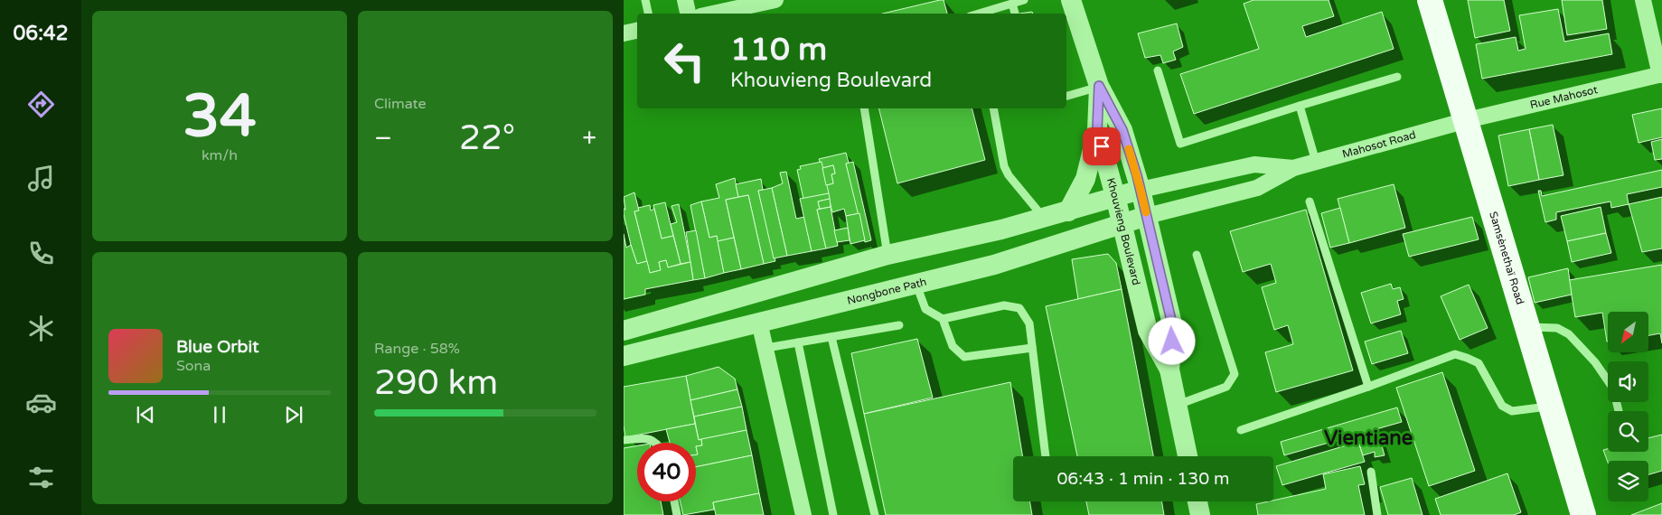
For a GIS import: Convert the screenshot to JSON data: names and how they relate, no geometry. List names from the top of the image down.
{
  "streets": {
    "main road": ["Samsènethaï Road"],
    "street": [
      "Rue Mahosot",
      "Mahosot Road",
      "Khouvieng Boulevard",
      "Nongbone Path"
    ]
  },
  "crossings": [
    ["Rue Mahosot", "Mahosot Road"],
    ["Rue Mahosot", "Samsènethaï Road"],
    ["Mahosot Road", "Khouvieng Boulevard"],
    ["Mahosot Road", "Samsènethaï Road"],
    ["Mahosot Road", "Nongbone Path"],
    ["Khouvieng Boulevard", "Nongbone Path"]
  ],
  "districts": ["Vientiane"],
  "north": "bottom left",
  "page": {
    "tabs": "06:42",
    "tile": [
      ["34", "km/h"],
      "Climate",
      ["Range · 58%", "290 km"]
    ],
    "turn": ["110 m", "Khouvieng Boulevard"],
    "heat": ["−", "22°", "+"],
    "song": ["Blue Orbit", "Sona"],
    "limit": "40",
    "trip": "06:43 · 1 min · 130 m"
  }
}
